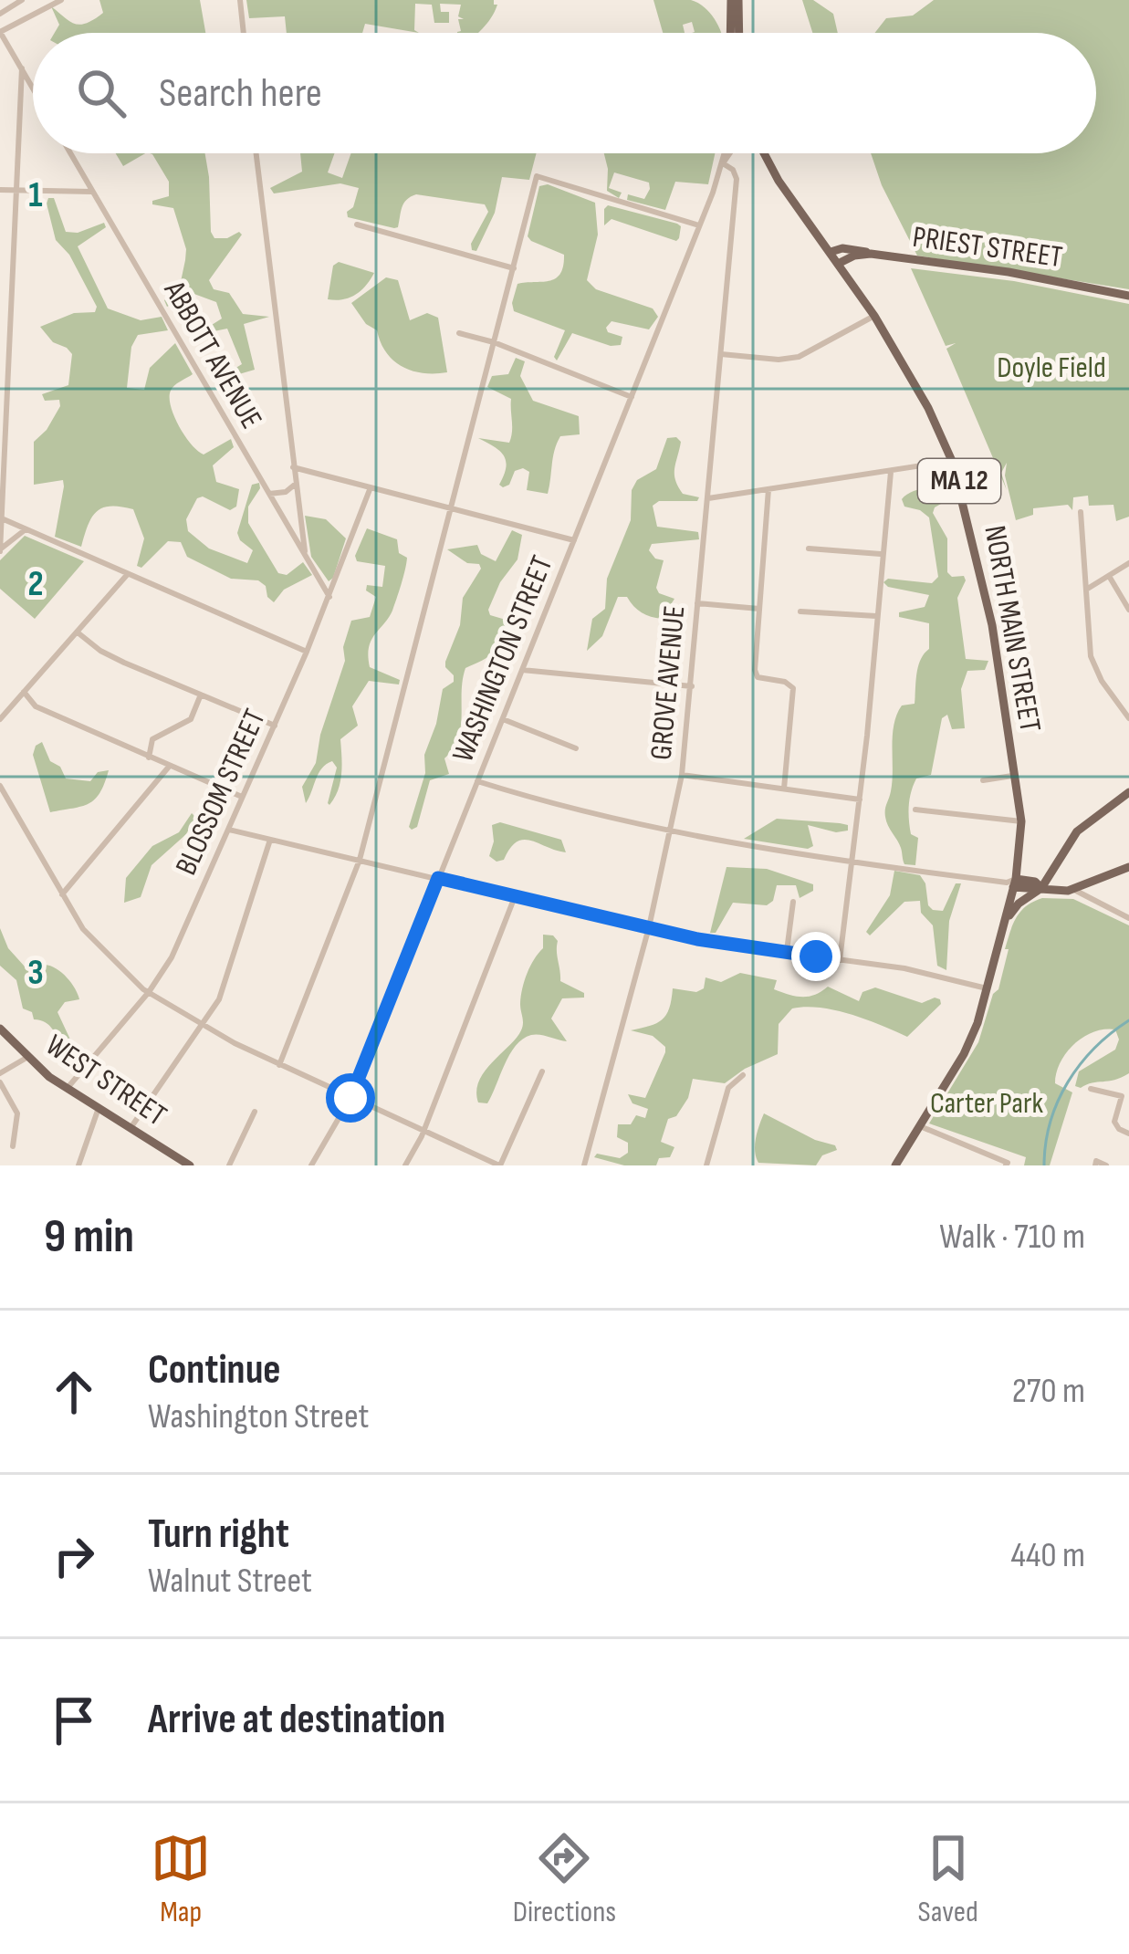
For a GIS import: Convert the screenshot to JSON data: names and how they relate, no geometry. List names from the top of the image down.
{
  "streets": {
    "main road": [
      "PRIEST STREET",
      "MA 12",
      "NORTH MAIN STREET",
      "WEST STREET"
    ],
    "street": [
      "ABBOTT AVENUE",
      "WASHINGTON STREET",
      "GROVE AVENUE",
      "BLOSSOM STREET"
    ]
  },
  "crossings": [
    ["PRIEST STREET", "NORTH MAIN STREET"],
    ["ABBOTT AVENUE", "BLOSSOM STREET"],
    ["MA 12", "NORTH MAIN STREET"],
    ["WASHINGTON STREET", "GROVE AVENUE"],
    ["BLOSSOM STREET", "WEST STREET"]
  ],
  "parks": ["Doyle Field", "Carter Park"],
  "page": {
    "search": "Search here",
    "heading": ["9 min", "Walk · 710 m"],
    "list": [
      ["Continue", "Washington Street", "270 m"],
      ["Turn right", "Walnut Street", "440 m"],
      "Arrive at destination"
    ],
    "nav": ["Map", "Directions", "Saved"]
  },
  "grid": {
    "rows": ["1", "2", "3"]
  }
}
